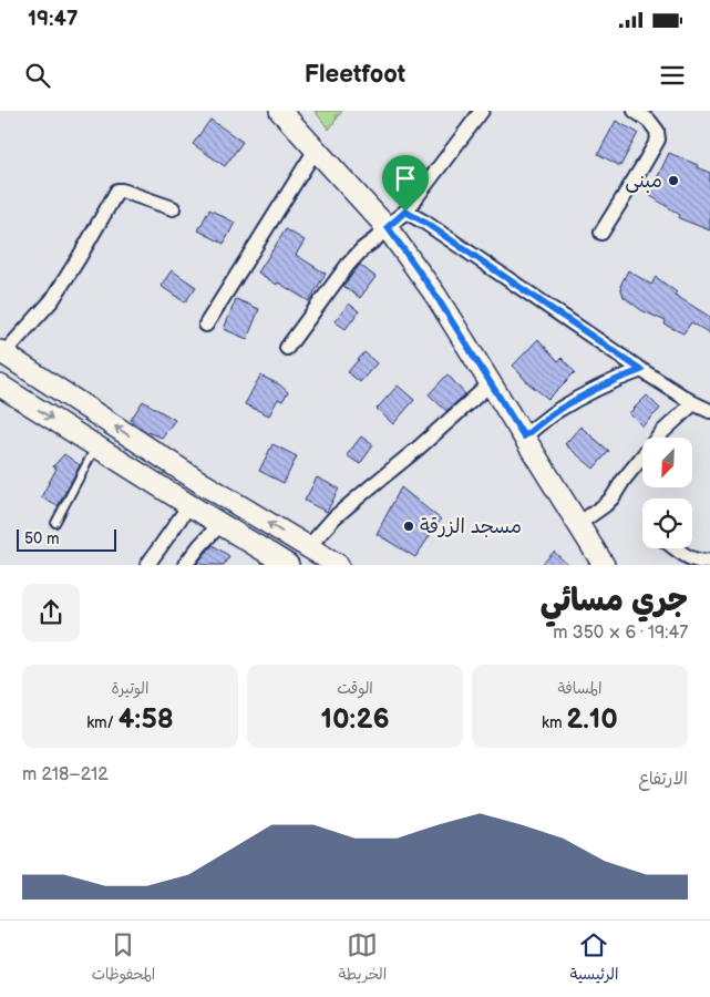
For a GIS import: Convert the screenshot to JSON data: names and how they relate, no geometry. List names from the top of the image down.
{
  "places": ["مبنى", "مسجد الزرقة"],
  "scale_bar": "50 m",
  "north": "bottom left",
  "page": {
    "status": "19:47",
    "header": "Fleetfoot",
    "scale": "50 m",
    "heading": ["جري مسائي", "19:47 · 6 × 350 m"],
    "stats": [
      ["المسافة", "2.10 km"],
      ["الوقت", "10:26"],
      ["الوتيرة", "4:58 /km"]
    ],
    "chart": ["الارتفاع", "212–218 m"],
    "tabs": ["الرئيسية", "الخريطة", "المحفوظات"]
  }
}
